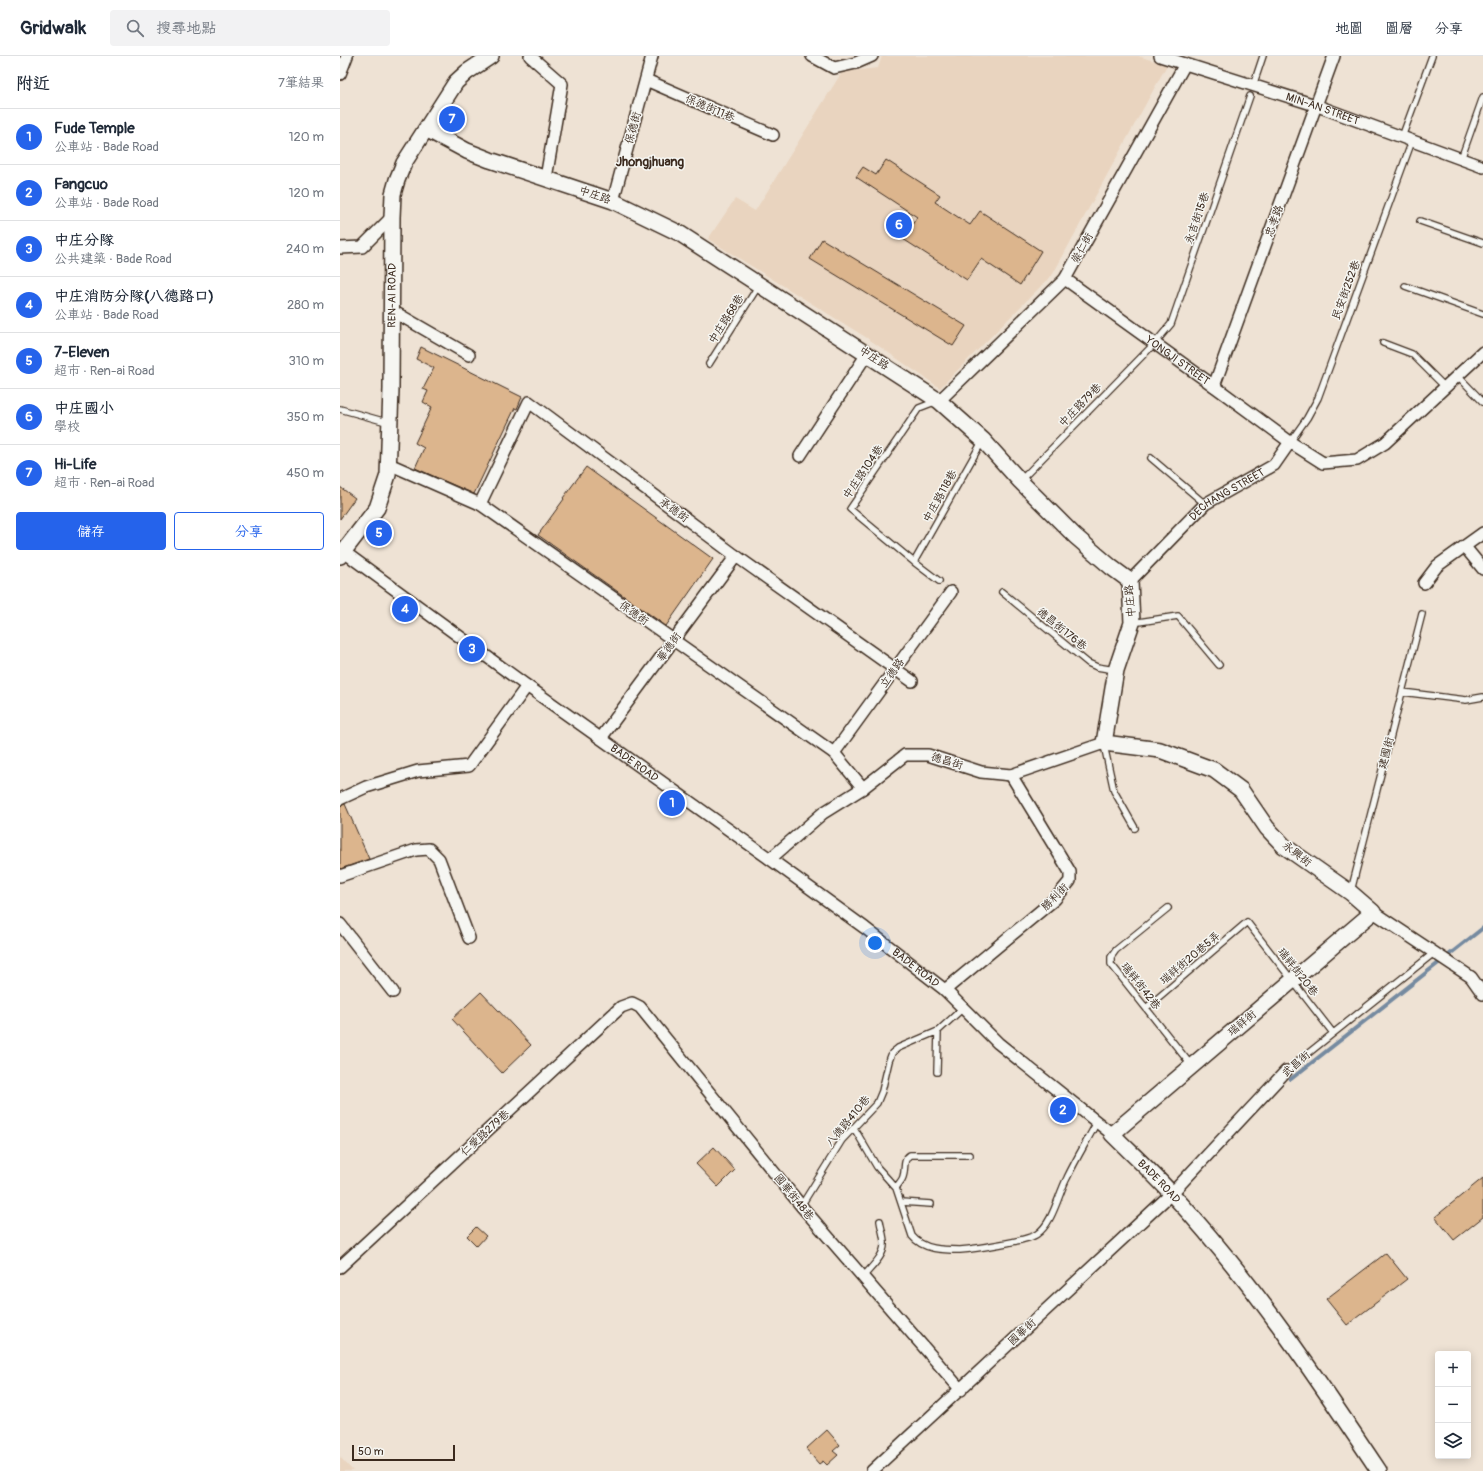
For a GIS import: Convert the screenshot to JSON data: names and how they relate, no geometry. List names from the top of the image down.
{
  "streets": {
    "street": [
      "保德街11巷",
      "MIN-AN STREET",
      "保德街",
      "中庄路",
      "忠孝路",
      "崇仁街",
      "REN-AI ROAD",
      "YONGJI STREET",
      "DECHANG STREET",
      "承德街",
      "華德街",
      "立德路",
      "德昌街",
      "BADE ROAD",
      "永興街",
      "勝利街",
      "瑞祥街",
      "武昌街",
      "仁愛路279巷",
      "國華街48巷",
      "國華街"
    ],
    "lane": [
      "永吉街15巷",
      "民安街252巷",
      "中庄路68巷",
      "中庄路79巷",
      "中庄路104巷",
      "中庄路118巷",
      "德昌街176巷",
      "建國街",
      "瑞祥街20巷5弄",
      "瑞祥街20巷",
      "瑞祥街42巷",
      "八德路410巷"
    ]
  },
  "crossings": [
    ["保德街11巷", "保德街"],
    ["MIN-AN STREET", "永吉街15巷"],
    ["MIN-AN STREET", "忠孝路"],
    ["MIN-AN STREET", "崇仁街"],
    ["MIN-AN STREET", "民安街252巷"],
    ["保德街", "中庄路"],
    ["保德街", "REN-AI ROAD"],
    ["保德街", "承德街"],
    ["保德街", "華德街"],
    ["保德街", "立德路"],
    ["保德街", "德昌街"],
    ["中庄路", "崇仁街"],
    ["中庄路", "REN-AI ROAD"],
    ["中庄路", "中庄路68巷"],
    ["中庄路", "中庄路79巷"],
    ["中庄路", "中庄路104巷"],
    ["中庄路", "DECHANG STREET"],
    ["中庄路", "中庄路118巷"],
    ["中庄路", "德昌街176巷"],
    ["中庄路", "德昌街"],
    ["中庄路", "永興街"],
    ["永吉街15巷", "YONGJI STREET"],
    ["永吉街15巷", "中庄路79巷"],
    ["忠孝路", "YONGJI STREET"],
    ["崇仁街", "YONGJI STREET"],
    ["崇仁街", "中庄路104巷"],
    ["民安街252巷", "YONGJI STREET"],
    ["民安街252巷", "DECHANG STREET"],
    ["REN-AI ROAD", "BADE ROAD"],
    ["YONGJI STREET", "中庄路79巷"],
    ["YONGJI STREET", "DECHANG STREET"],
    ["中庄路104巷", "中庄路118巷"],
    ["承德街", "華德街"],
    ["承德街", "立德路"],
    ["華德街", "BADE ROAD"],
    ["建國街", "永興街"],
    ["德昌街", "BADE ROAD"],
    ["德昌街", "永興街"],
    ["德昌街", "勝利街"],
    ["BADE ROAD", "勝利街"],
    ["BADE ROAD", "瑞祥街"],
    ["BADE ROAD", "武昌街"],
    ["BADE ROAD", "八德路410巷"],
    ["BADE ROAD", "國華街"],
    ["永興街", "瑞祥街"],
    ["永興街", "武昌街"],
    ["瑞祥街20巷5弄", "瑞祥街20巷"],
    ["瑞祥街20巷5弄", "瑞祥街42巷"],
    ["瑞祥街20巷", "瑞祥街"],
    ["瑞祥街20巷", "武昌街"],
    ["瑞祥街42巷", "瑞祥街"],
    ["武昌街", "國華街"],
    ["八德路410巷", "國華街48巷"],
    ["仁愛路279巷", "國華街48巷"],
    ["國華街48巷", "國華街"]
  ],
  "districts": ["Jhongjhuang"],
  "scale_bar": "50 m",
  "page": {
    "header": "Gridwalk",
    "search": "搜尋地點",
    "nav": ["地圖", "圖層", "分享"],
    "heading": ["附近", "7筆結果"],
    "pins": [
      "7",
      "6",
      "5",
      "4",
      "3",
      "1",
      "2"
    ],
    "list": [
      {
        "mark": "1",
        "name": "Fude Temple",
        "note": "公車站 · Bade Road",
        "value": "120 m"
      },
      {
        "mark": "2",
        "name": "Fangcuo",
        "note": "公車站 · Bade Road",
        "value": "120 m"
      },
      {
        "mark": "3",
        "name": "中庄分隊",
        "note": "公共建築 · Bade Road",
        "value": "240 m"
      },
      {
        "mark": "4",
        "name": "中庄消防分隊(八德路口)",
        "note": "公車站 · Bade Road",
        "value": "280 m"
      },
      {
        "mark": "5",
        "name": "7-Eleven",
        "note": "超市 · Ren-ai Road",
        "value": "310 m"
      },
      {
        "mark": "6",
        "name": "中庄國小",
        "note": "學校",
        "value": "350 m"
      },
      {
        "mark": "7",
        "name": "Hi-Life",
        "note": "超市 · Ren-ai Road",
        "value": "450 m"
      }
    ],
    "buttons": ["儲存", "分享"],
    "map_buttons": ["+", "−"],
    "scale": "50 m"
  }
}
